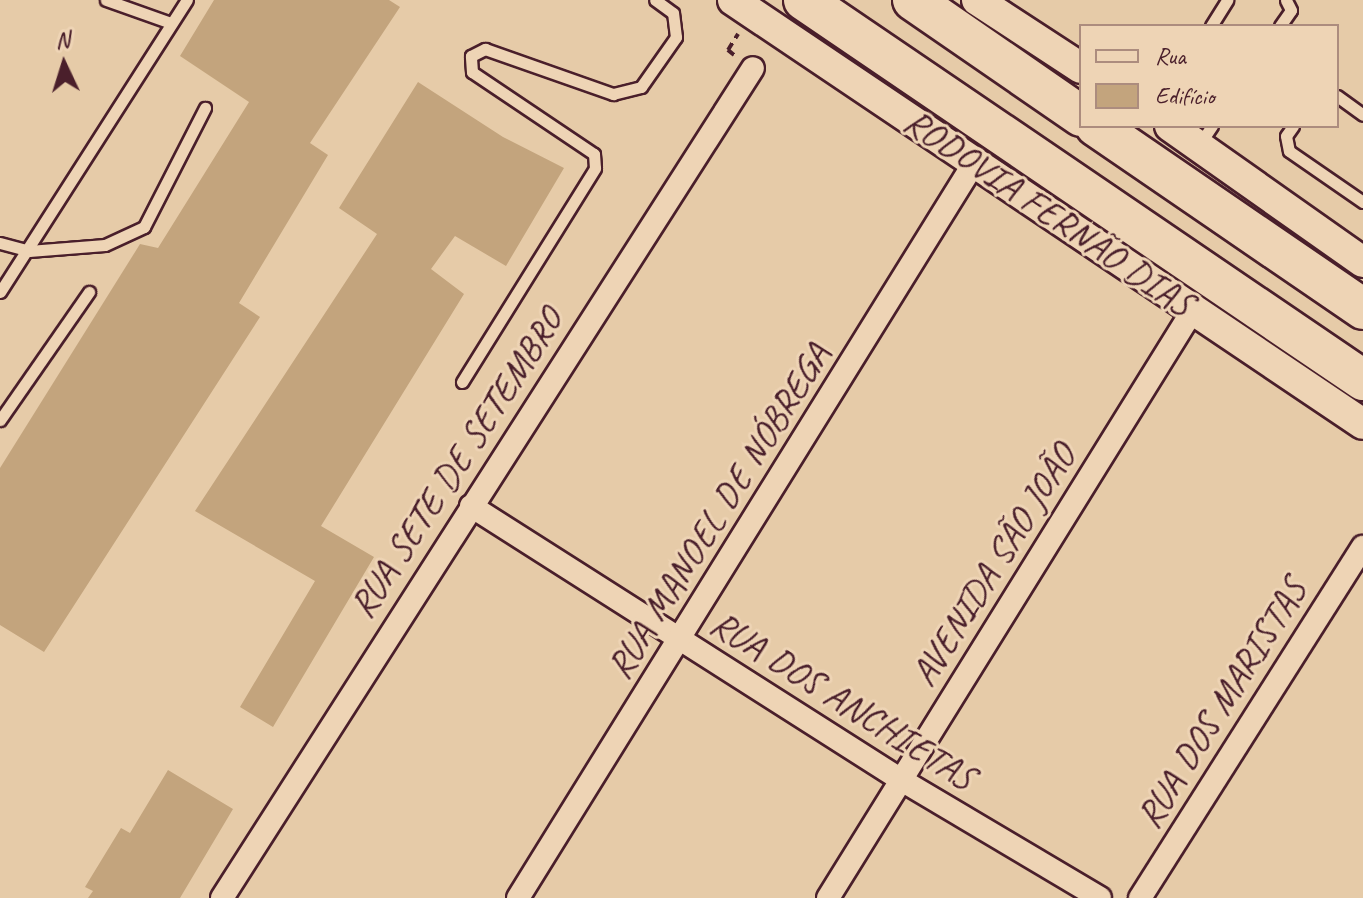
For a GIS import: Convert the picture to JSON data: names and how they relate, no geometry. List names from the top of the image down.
{
  "streets": {
    "highway": ["RODOVIA FERNÃO DIAS"],
    "street": [
      "RUA SETE DE SETEMBRO",
      "RUA MANOEL DE NÓBREGA",
      "AVENIDA SÃO JOÃO",
      "RUA DOS ANCHIETAS",
      "RUA DOS MARISTAS"
    ]
  },
  "crossings": [
    ["RODOVIA FERNÃO DIAS", "RUA MANOEL DE NÓBREGA"],
    ["RODOVIA FERNÃO DIAS", "AVENIDA SÃO JOÃO"],
    ["RUA SETE DE SETEMBRO", "RUA DOS ANCHIETAS"],
    ["RUA MANOEL DE NÓBREGA", "RUA DOS ANCHIETAS"],
    ["AVENIDA SÃO JOÃO", "RUA DOS ANCHIETAS"]
  ],
  "legend": ["Rua", "Edifício"],
  "north": "top"
}
